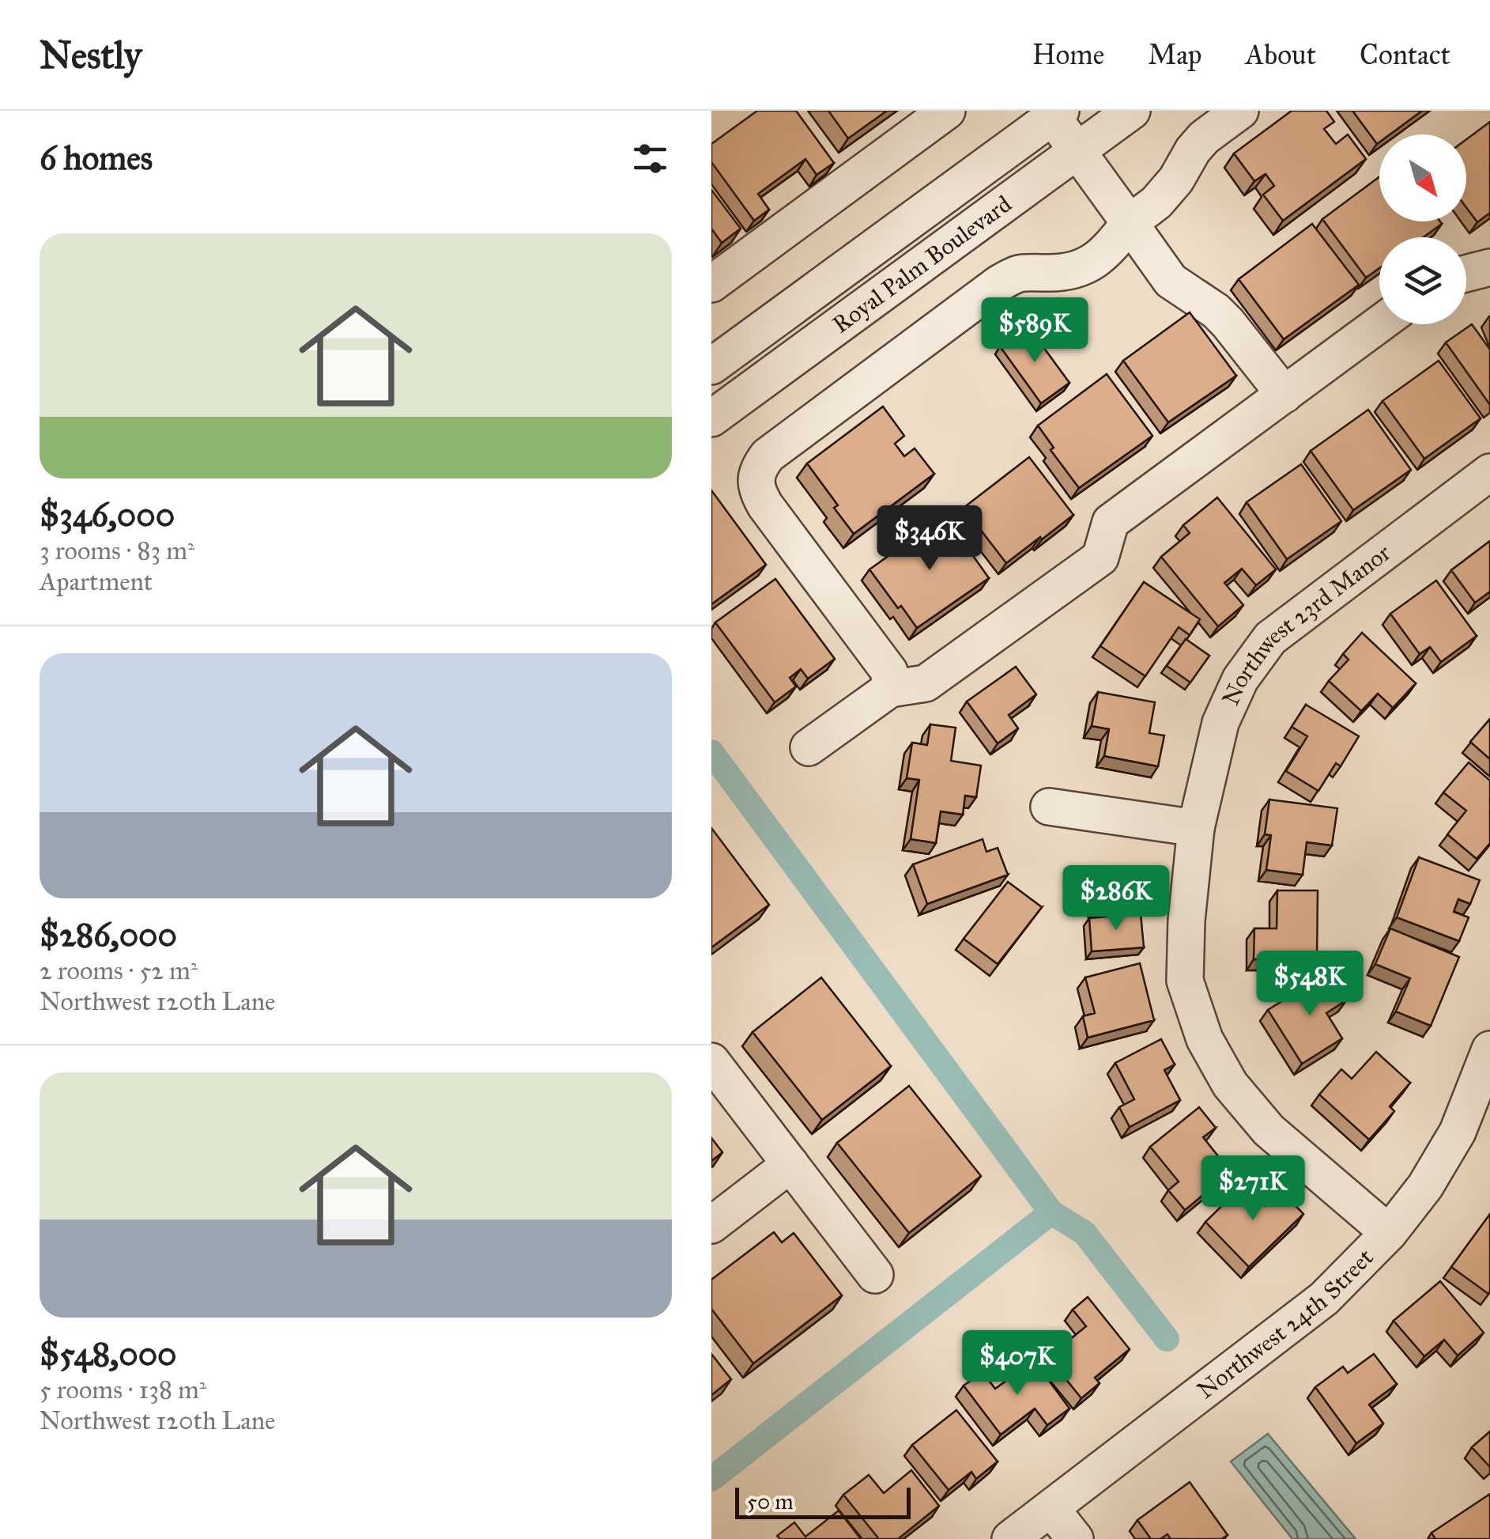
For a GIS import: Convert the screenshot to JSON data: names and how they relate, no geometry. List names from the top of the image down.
{
  "streets": {
    "street": ["Royal Palm Boulevard", "Northwest 23rd Manor", "Northwest 24th Street"]
  },
  "crossings": [
    ["Northwest 23rd Manor", "Northwest 24th Street"]
  ],
  "scale_bar": "50 m",
  "north": "bottom right",
  "page": {
    "header": "Nestly",
    "nav": [
      "Home",
      "Map",
      "About",
      "Contact"
    ],
    "heading": "6 homes",
    "list": [
      {
        "name": "$346,000",
        "note": "3 rooms · 83 m² · Apartment"
      },
      {
        "name": "$286,000",
        "note": "2 rooms · 52 m² · Northwest 120th Lane"
      },
      {
        "name": "$548,000",
        "note": "5 rooms · 138 m² · Northwest 120th Lane"
      }
    ],
    "price": [
      "$589K",
      "$346K",
      "$286K",
      "$548K",
      "$271K",
      "$407K"
    ],
    "scale": "50 m"
  }
}
